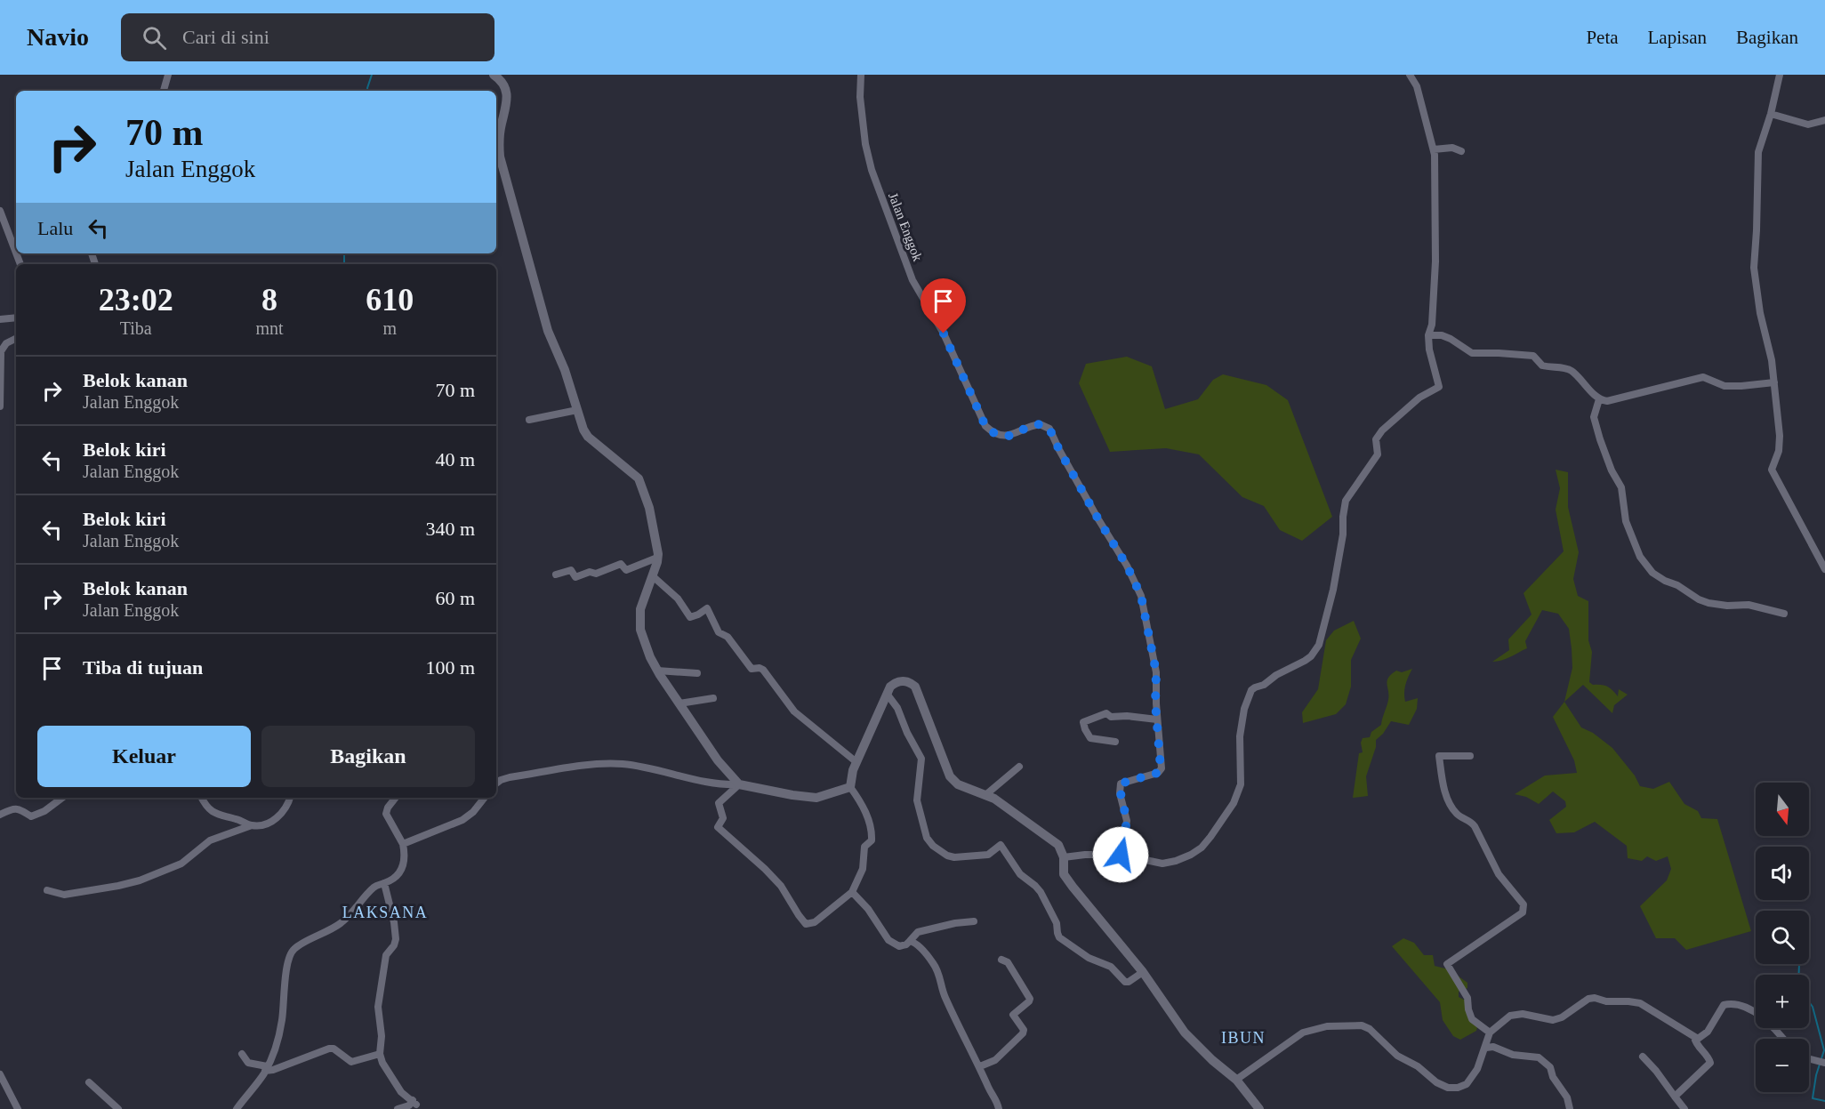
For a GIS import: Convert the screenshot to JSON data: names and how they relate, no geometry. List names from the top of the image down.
{
  "streets": {
    "street": ["Jalan Enggok"]
  },
  "districts": ["LAKSANA", "IBUN"],
  "north": "bottom",
  "page": {
    "header": "Navio",
    "search": "Cari di sini",
    "nav": ["Peta", "Lapisan", "Bagikan"],
    "turn": ["70 m", "Jalan Enggok"],
    "then": "Lalu",
    "eta": [
      "23:02",
      "Tiba",
      "8",
      "mnt",
      "610",
      "m"
    ],
    "list": [
      {
        "name": "Belok kanan",
        "note": "Jalan Enggok",
        "value": "70 m"
      },
      {
        "name": "Belok kiri",
        "note": "Jalan Enggok",
        "value": "40 m"
      },
      {
        "name": "Belok kiri",
        "note": "Jalan Enggok",
        "value": "340 m"
      },
      {
        "name": "Belok kanan",
        "note": "Jalan Enggok",
        "value": "60 m"
      },
      {
        "name": "Tiba di tujuan",
        "value": "100 m"
      }
    ],
    "buttons": ["Keluar", "Bagikan"],
    "map_buttons": ["+", "−"]
  }
}
